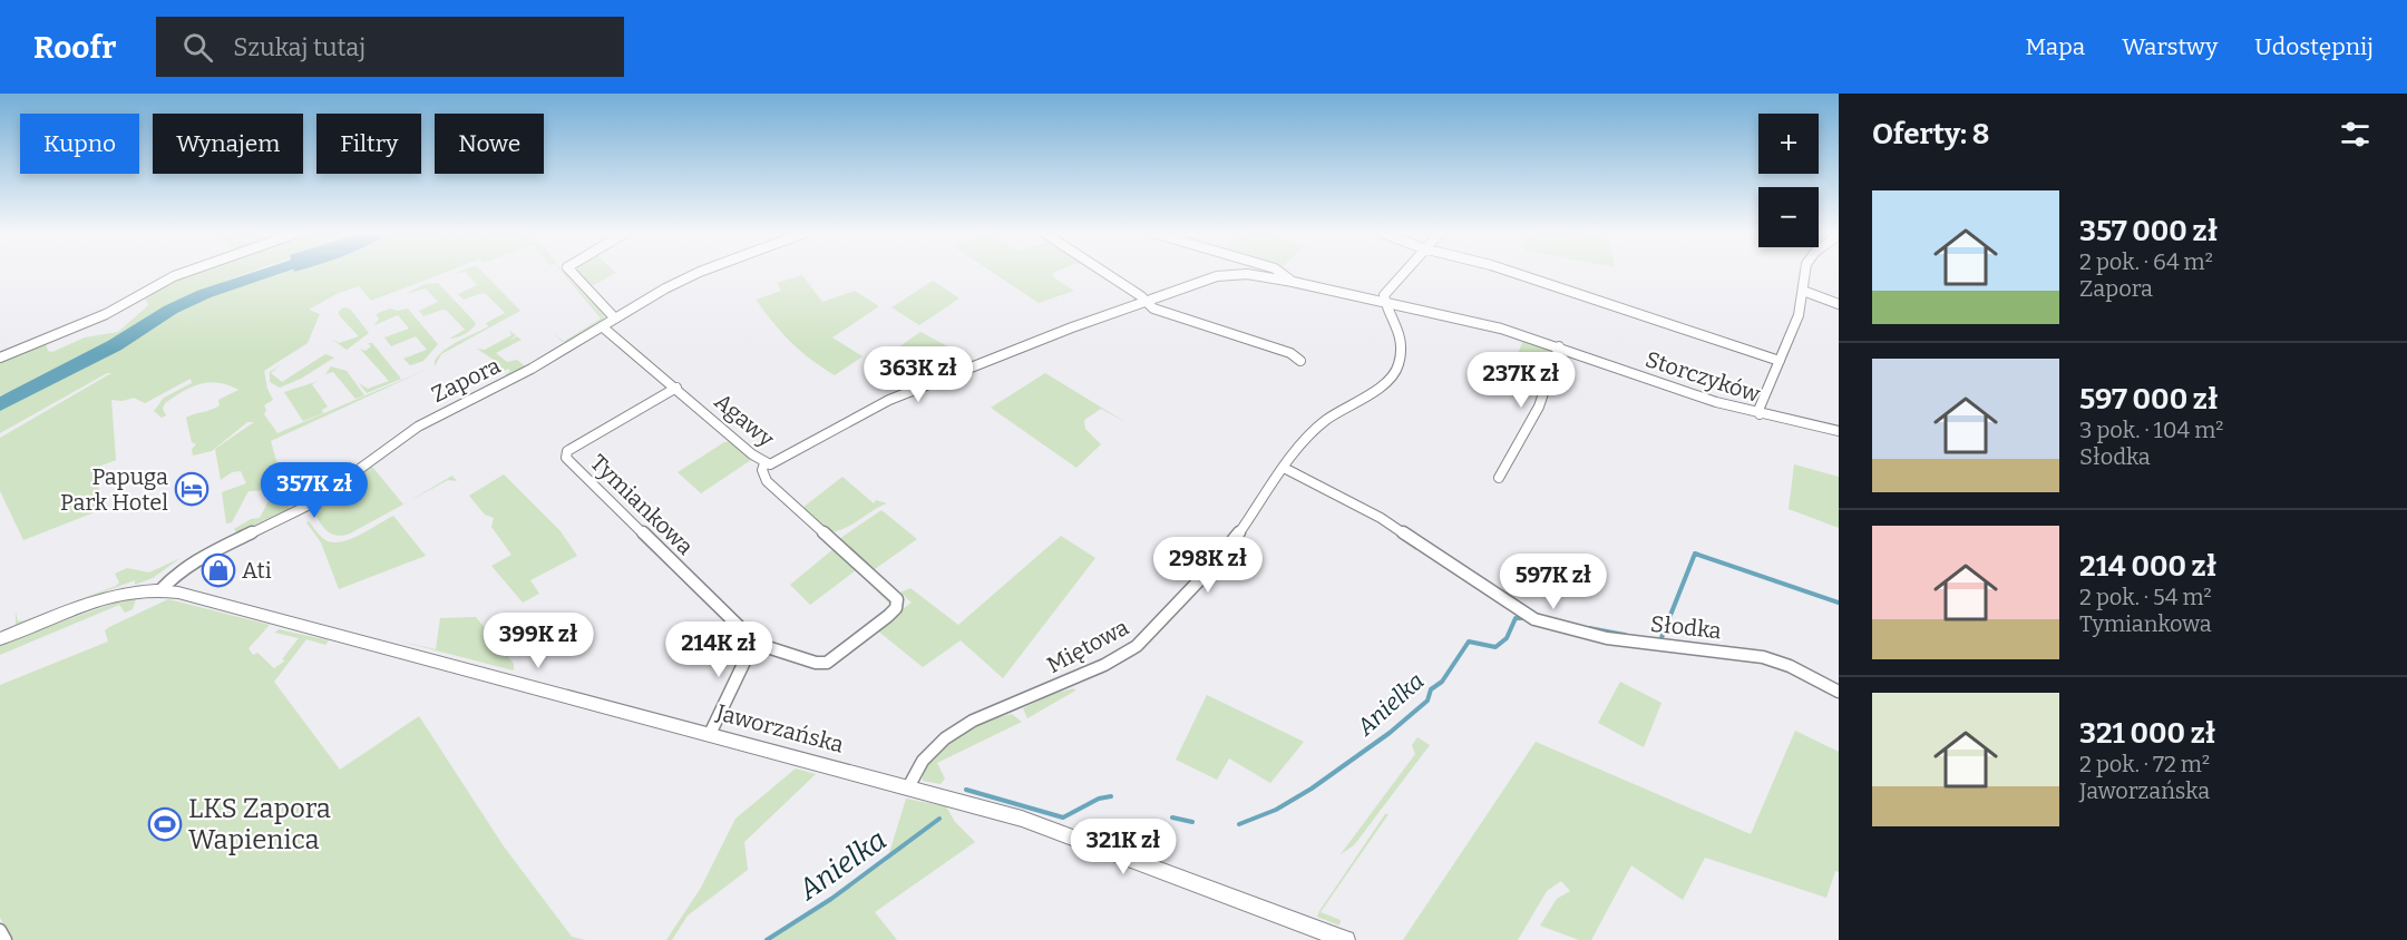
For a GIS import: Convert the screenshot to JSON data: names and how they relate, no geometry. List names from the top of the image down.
{
  "streets": {
    "street": [
      "Storczyków",
      "Zapora",
      "Agawy",
      "Tymiankowa",
      "Słodka",
      "Miętowa",
      "Jaworzańska"
    ]
  },
  "crossings": [
    ["Storczyków", "Agawy"],
    ["Storczyków", "Miętowa"],
    ["Zapora", "Agawy"],
    ["Zapora", "Jaworzańska"],
    ["Agawy", "Tymiankowa"],
    ["Słodka", "Miętowa"],
    ["Miętowa", "Jaworzańska"]
  ],
  "water": ["Anielka"],
  "places": {
    "hotel": ["Papuga Park Hotel"],
    "shop": ["Ati"],
    "sports": ["LKS Zapora Wapienica"]
  },
  "page": {
    "header": "Roofr",
    "search": "Szukaj tutaj",
    "nav": ["Mapa", "Warstwy", "Udostępnij"],
    "heading": "Oferty: 8",
    "map_buttons": ["+", "−"],
    "chip": [
      "Kupno",
      "Wynajem",
      "Filtry",
      "Nowe"
    ],
    "list": [
      {
        "name": "357 000 zł",
        "note": "2 pok. · 64 m² · Zapora"
      },
      {
        "name": "597 000 zł",
        "note": "3 pok. · 104 m² · Słodka"
      },
      {
        "name": "214 000 zł",
        "note": "2 pok. · 54 m² · Tymiankowa"
      },
      {
        "name": "321 000 zł",
        "note": "2 pok. · 72 m² · Jaworzańska"
      }
    ],
    "price": [
      "363K zł",
      "237K zł",
      "357K zł",
      "298K zł",
      "597K zł",
      "399K zł",
      "214K zł",
      "321K zł"
    ]
  }
}
